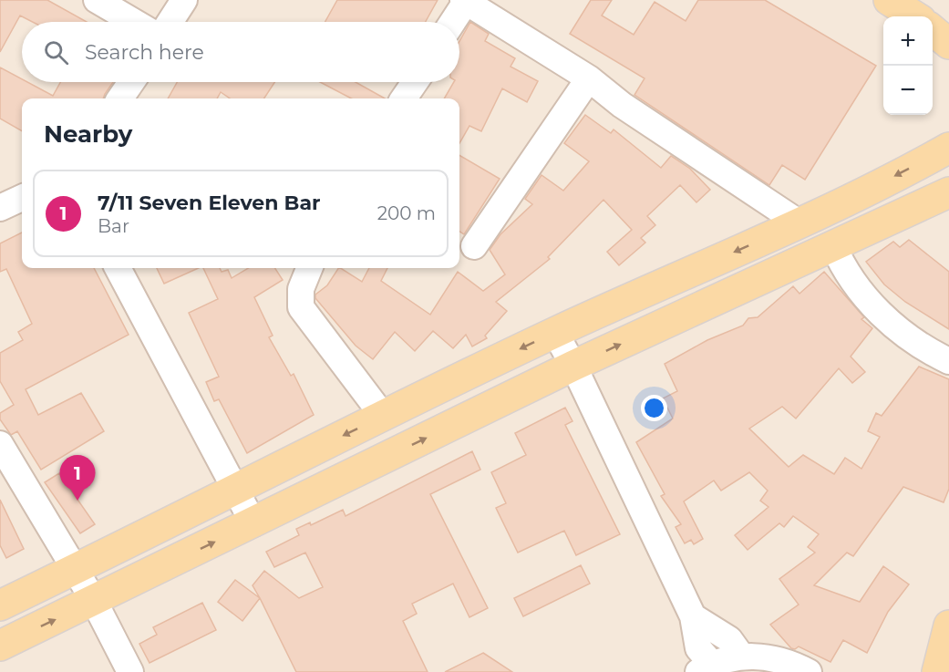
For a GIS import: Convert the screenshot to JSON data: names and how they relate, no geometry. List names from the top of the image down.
{
  "page": {
    "map_buttons": ["+", "−"],
    "search": "Search here",
    "heading": "Nearby",
    "list": [
      {
        "mark": "1",
        "name": "7/11 Seven Eleven Bar",
        "note": "Bar",
        "value": "200 m"
      }
    ],
    "pins": "1"
  }
}
